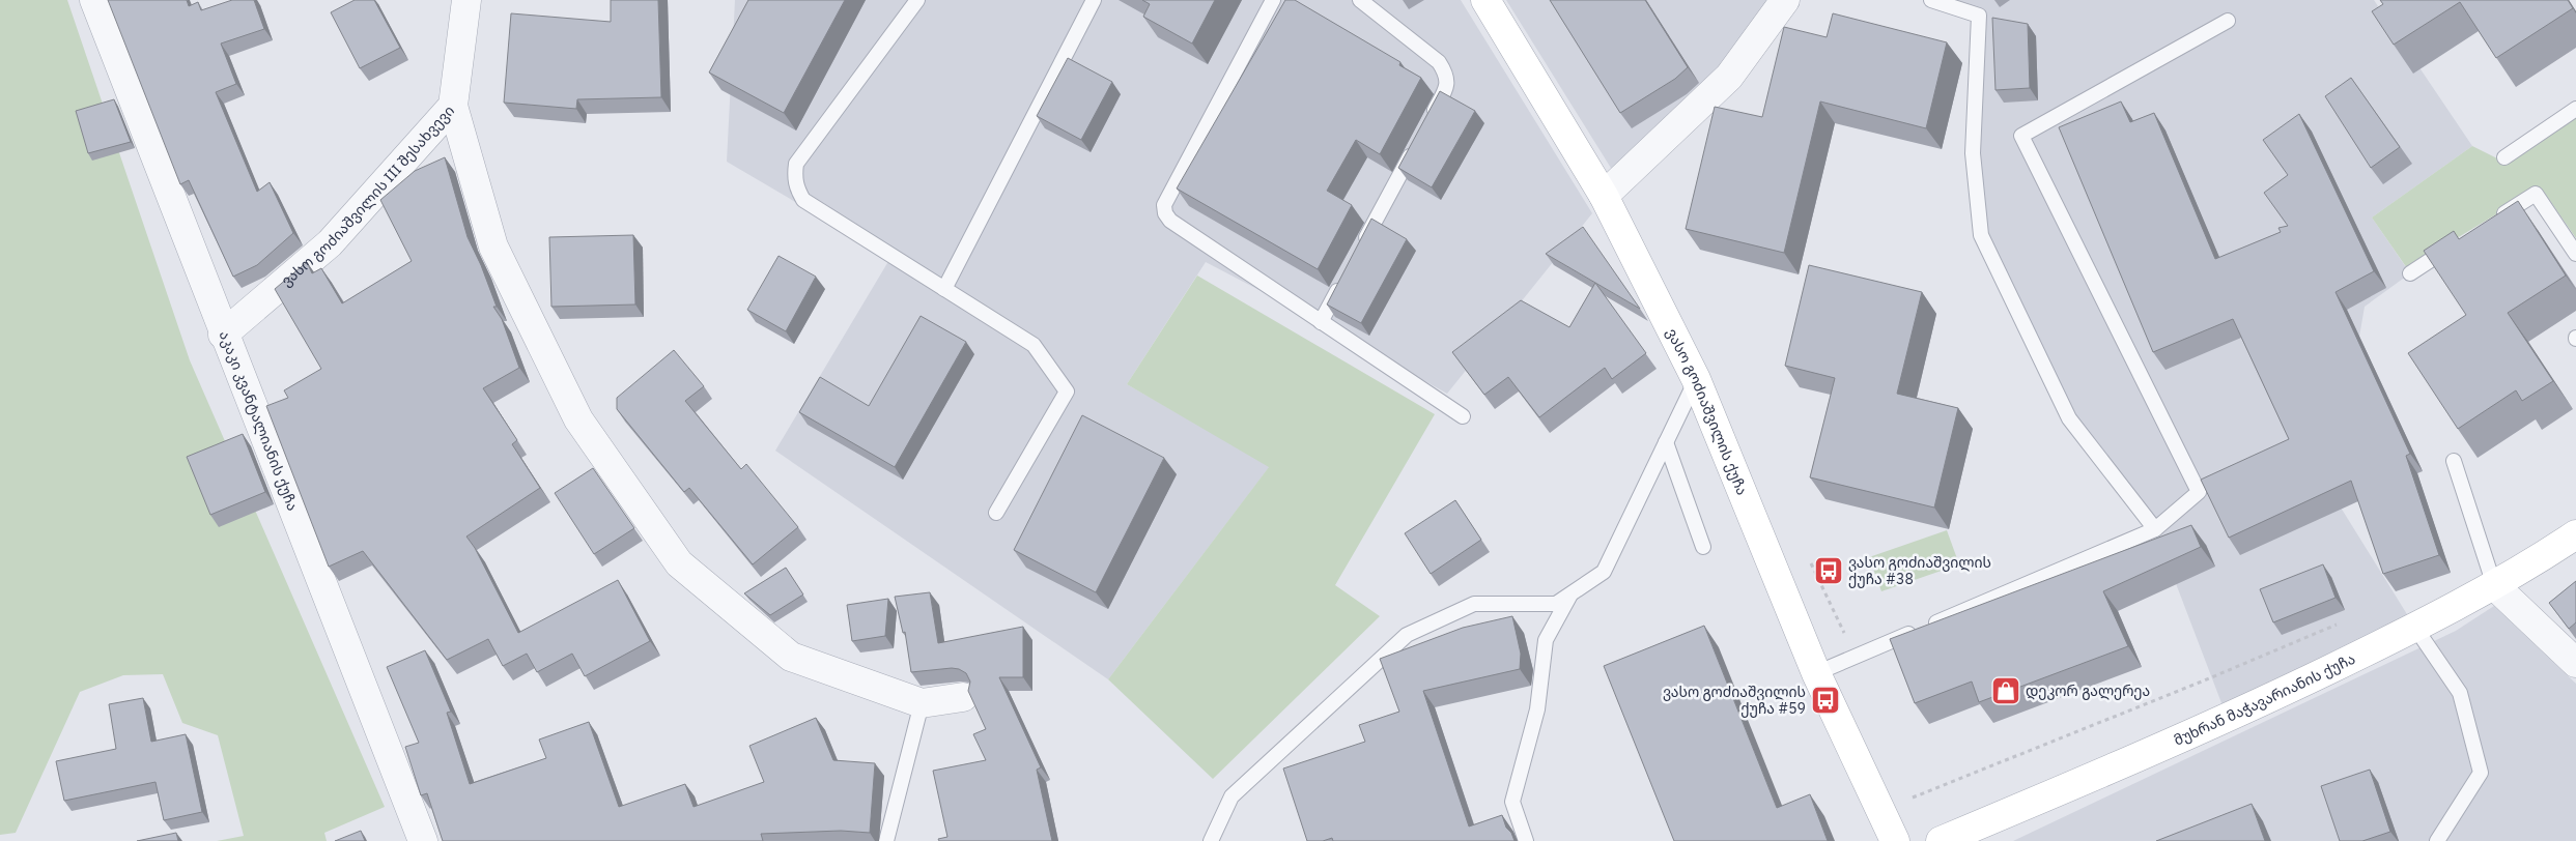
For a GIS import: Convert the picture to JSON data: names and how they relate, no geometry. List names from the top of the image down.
{
  "streets": {
    "main road": ["ვასო გოძიაშვილის ქუჩა", "მუხრან მაჭავარიანის ქუჩა"],
    "street": ["ვასო გოძიაშვილის III შესახვევი", "აკაკი კვანტალიანის ქუჩა"]
  },
  "crossings": [
    ["ვასო გოძიაშვილის III შესახვევი", "აკაკი კვანტალიანის ქუჩა"]
  ],
  "places": {
    "bus stop": ["ვასო გოძიაშვილის ქუჩა #38", "ვასო გოძიაშვილის ქუჩა #59"],
    "shop": ["დეკორ გალერეა"]
  }
}
